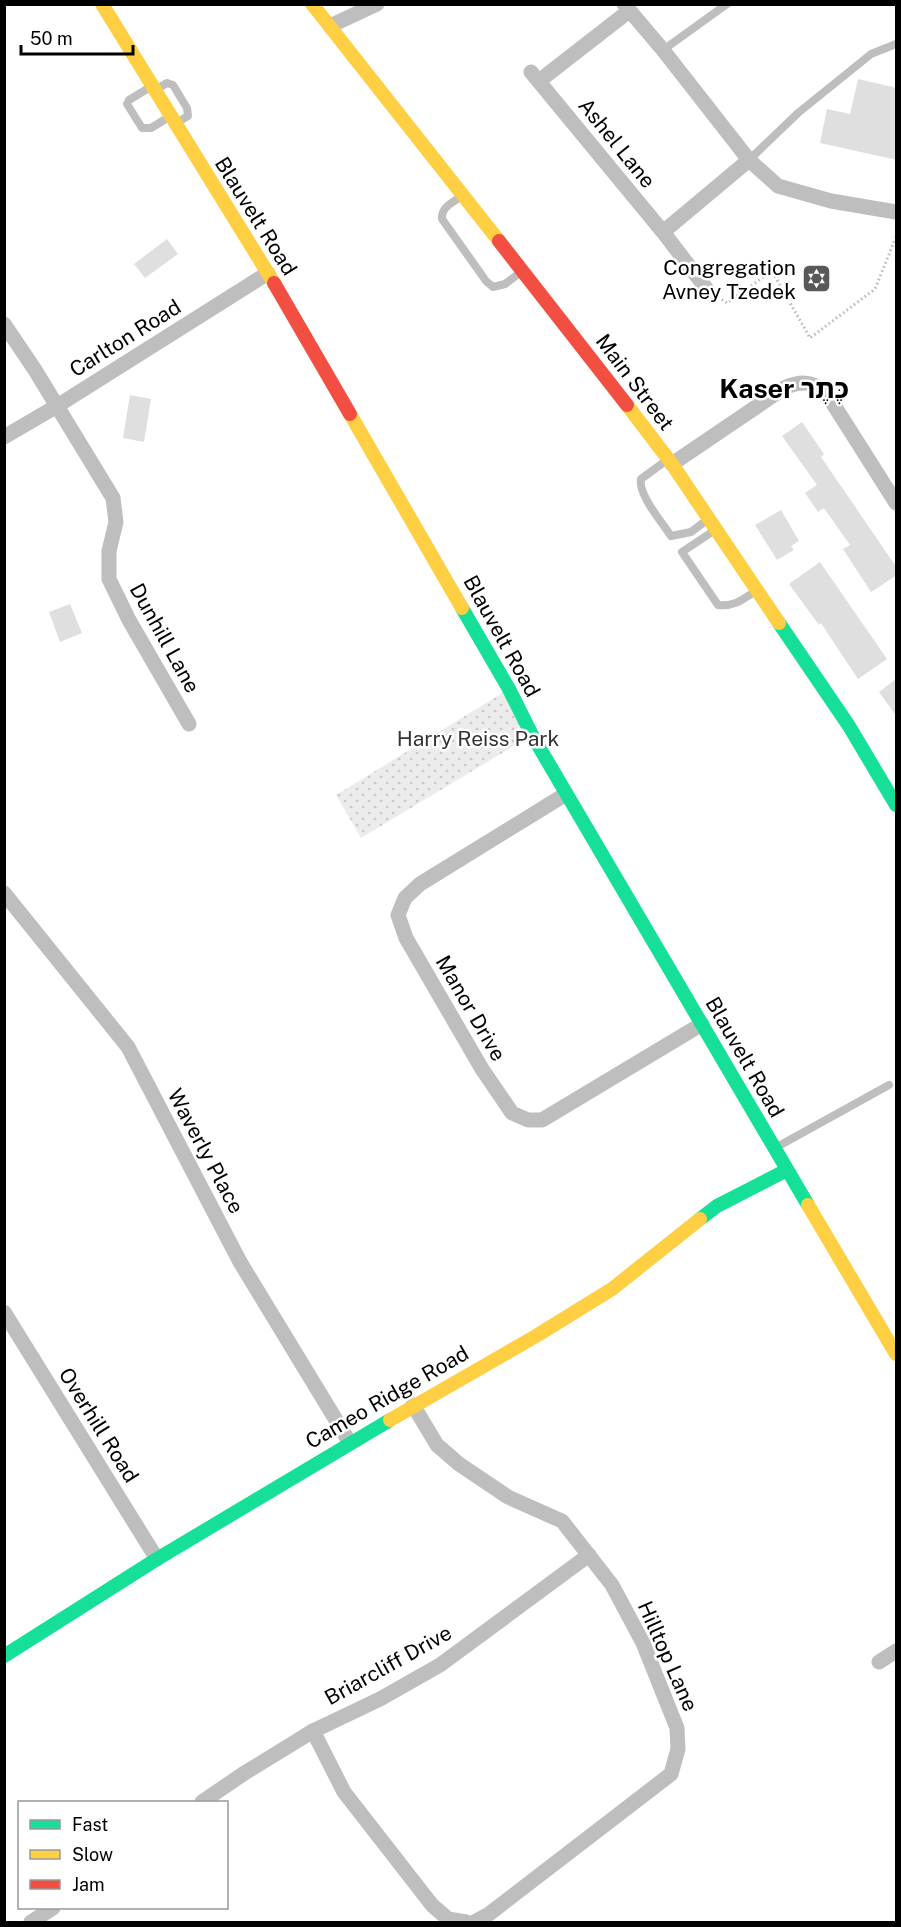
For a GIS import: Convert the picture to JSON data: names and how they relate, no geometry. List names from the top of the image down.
{
  "streets": {
    "street": [
      "Ashel Lane",
      "Blauvelt Road",
      "Carlton Road",
      "Main Street",
      "Dunhill Lane",
      "Manor Drive",
      "Waverly Place",
      "Cameo Ridge Road",
      "Overhill Road",
      "Hilltop Lane",
      "Briarcliff Drive"
    ]
  },
  "crossings": [
    ["Blauvelt Road", "Carlton Road"],
    ["Blauvelt Road", "Manor Drive"],
    ["Blauvelt Road", "Cameo Ridge Road"],
    ["Carlton Road", "Dunhill Lane"],
    ["Waverly Place", "Cameo Ridge Road"],
    ["Cameo Ridge Road", "Overhill Road"],
    ["Cameo Ridge Road", "Hilltop Lane"],
    ["Hilltop Lane", "Briarcliff Drive"]
  ],
  "districts": ["Kaser כֶּתֶר"],
  "parks": ["Harry Reiss Park"],
  "places": {
    "synagogue": ["Congregation Avney Tzedek"]
  },
  "legend": ["Fast", "Slow", "Jam"],
  "scale_bar": "50 m"
}
